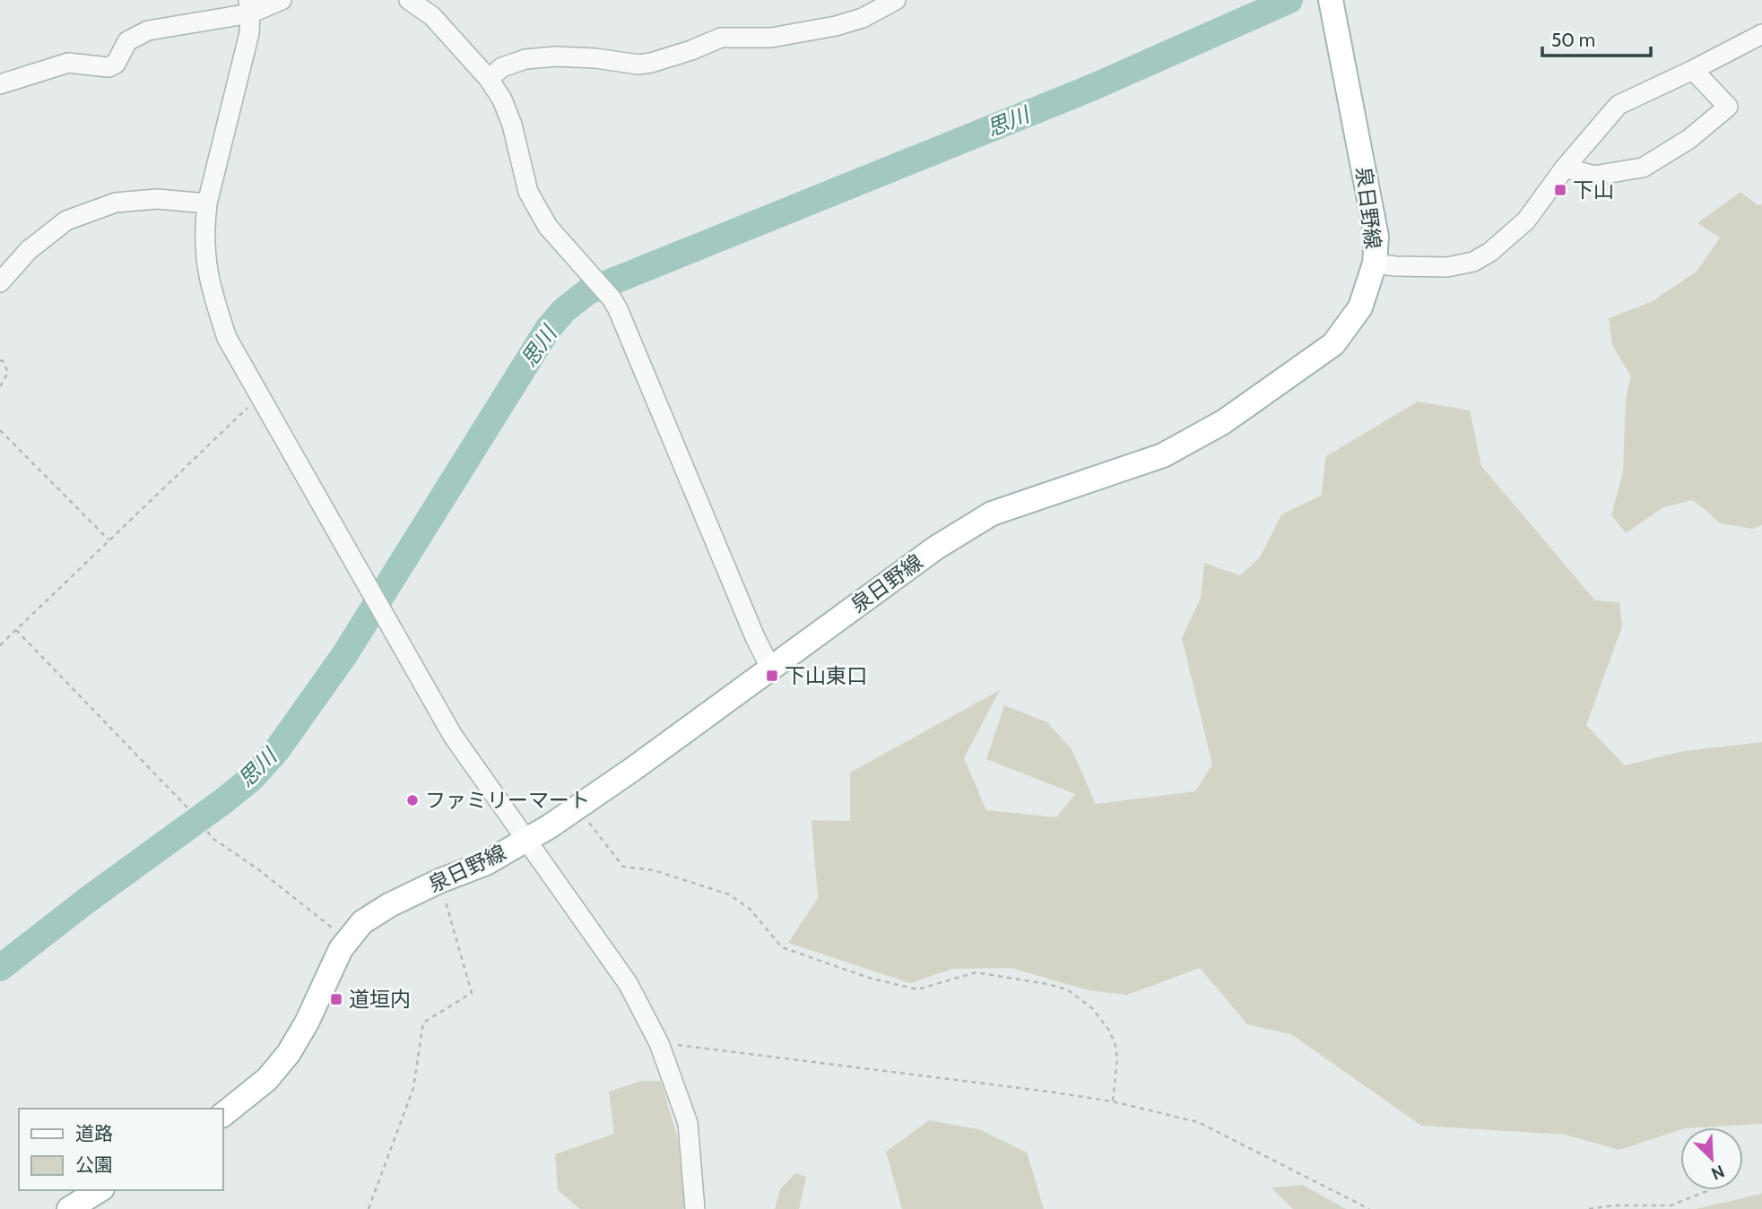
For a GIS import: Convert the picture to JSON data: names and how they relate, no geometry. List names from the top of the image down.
{
  "streets": {
    "main road": ["泉日野線"]
  },
  "water": ["思川"],
  "places": {
    "transit": ["下山", "下山東口", "道垣内"],
    "other": ["ファミリーマート"]
  },
  "legend": ["道路", "公園"],
  "scale_bar": "50 m",
  "north": "bottom right"
}
